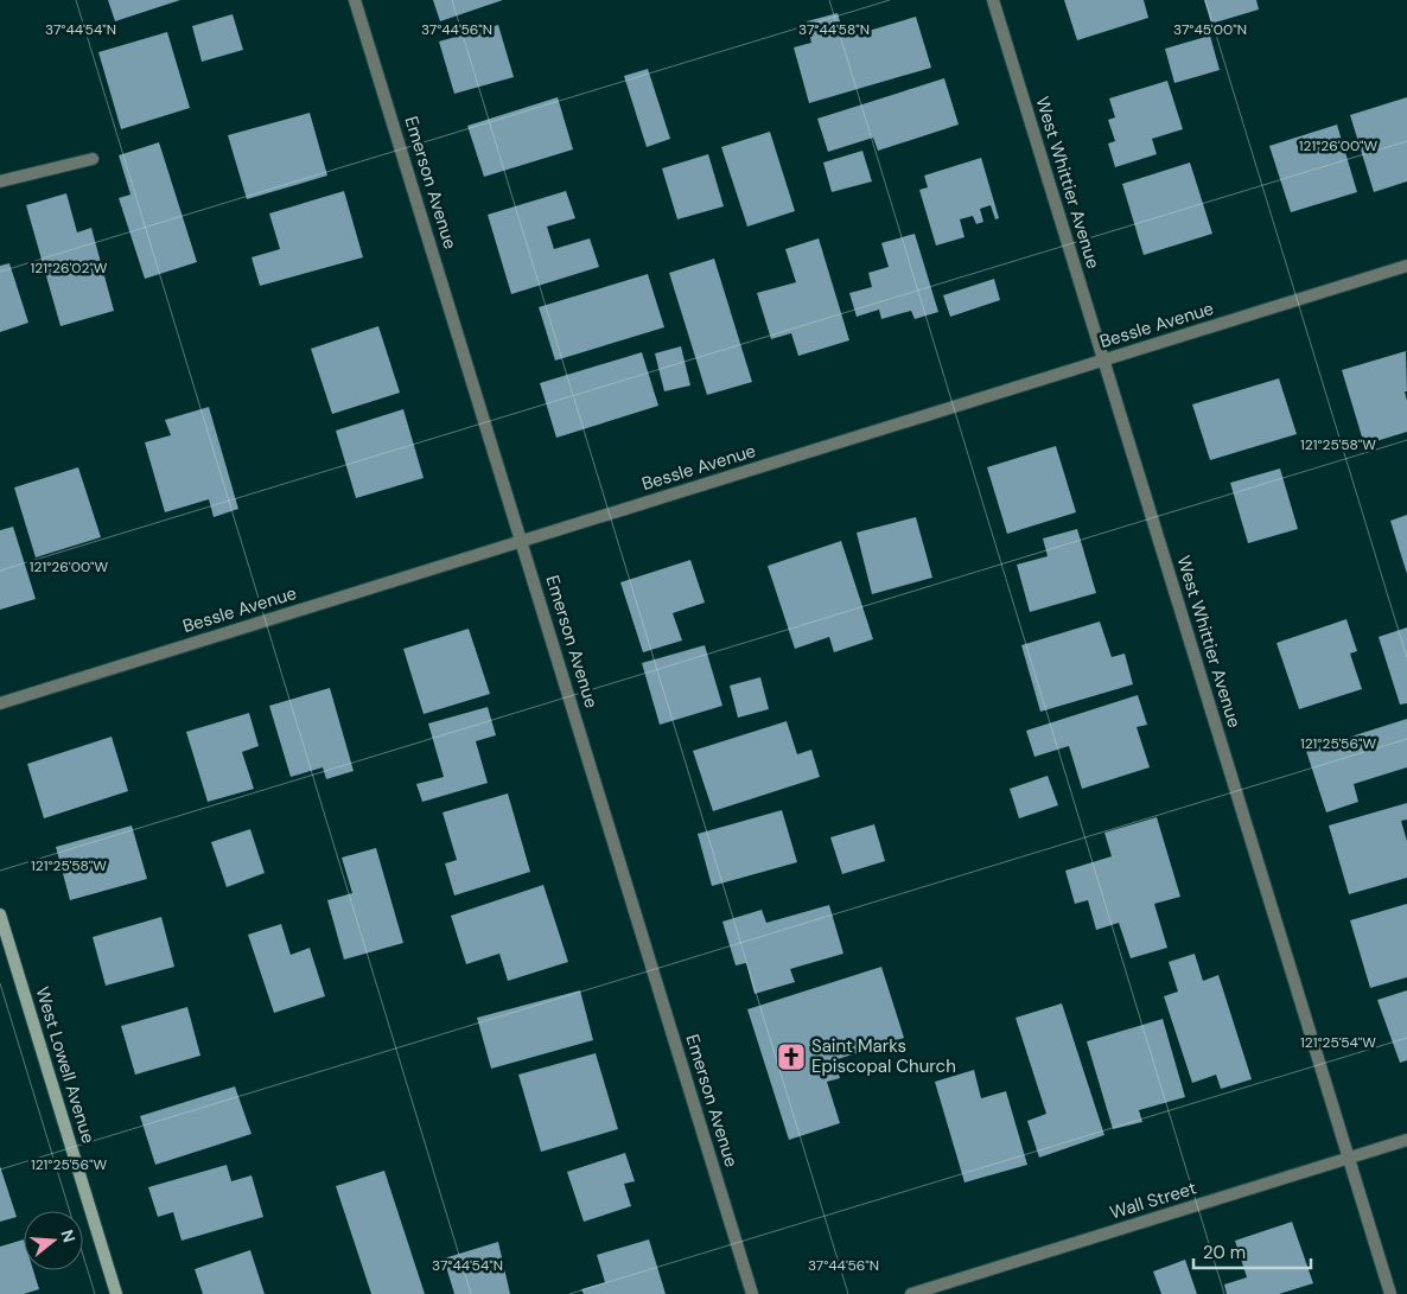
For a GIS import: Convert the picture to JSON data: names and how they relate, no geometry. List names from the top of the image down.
{
  "streets": {
    "street": [
      "Emerson Avenue",
      "West Whittier Avenue",
      "Bessle Avenue",
      "West Lowell Avenue",
      "Wall Street"
    ]
  },
  "crossings": [
    ["Emerson Avenue", "Bessle Avenue"],
    ["West Whittier Avenue", "Bessle Avenue"],
    ["West Whittier Avenue", "Wall Street"]
  ],
  "places": {
    "church": ["Saint Marks Episcopal Church"]
  },
  "scale_bar": "20 m",
  "north": "right",
  "coordinates": [
    "37°44'54\"N",
    "37°44'56\"N",
    "37°44'58\"N",
    "37°45'00\"N",
    "121°26'00\"W",
    "121°26'02\"W",
    "121°25'58\"W",
    "121°25'56\"W",
    "121°25'54\"W"
  ]
}
